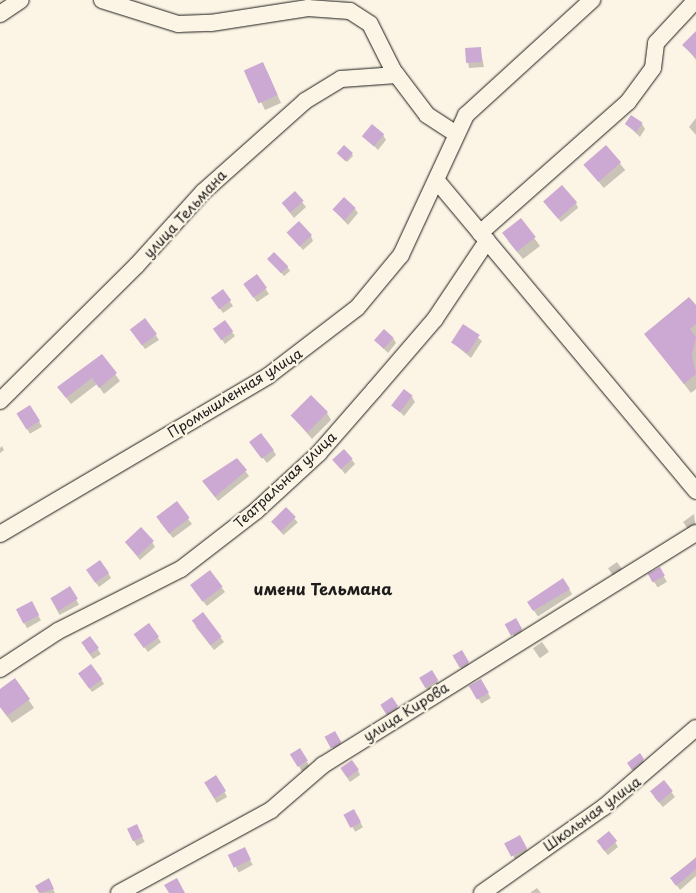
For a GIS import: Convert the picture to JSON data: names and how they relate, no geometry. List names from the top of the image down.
{
  "streets": {
    "street": [
      "улица Тельмана",
      "Промышленная улица",
      "Театральная улица",
      "улица Кирова",
      "Школьная улица"
    ]
  },
  "districts": ["имени Тельмана"]
}
